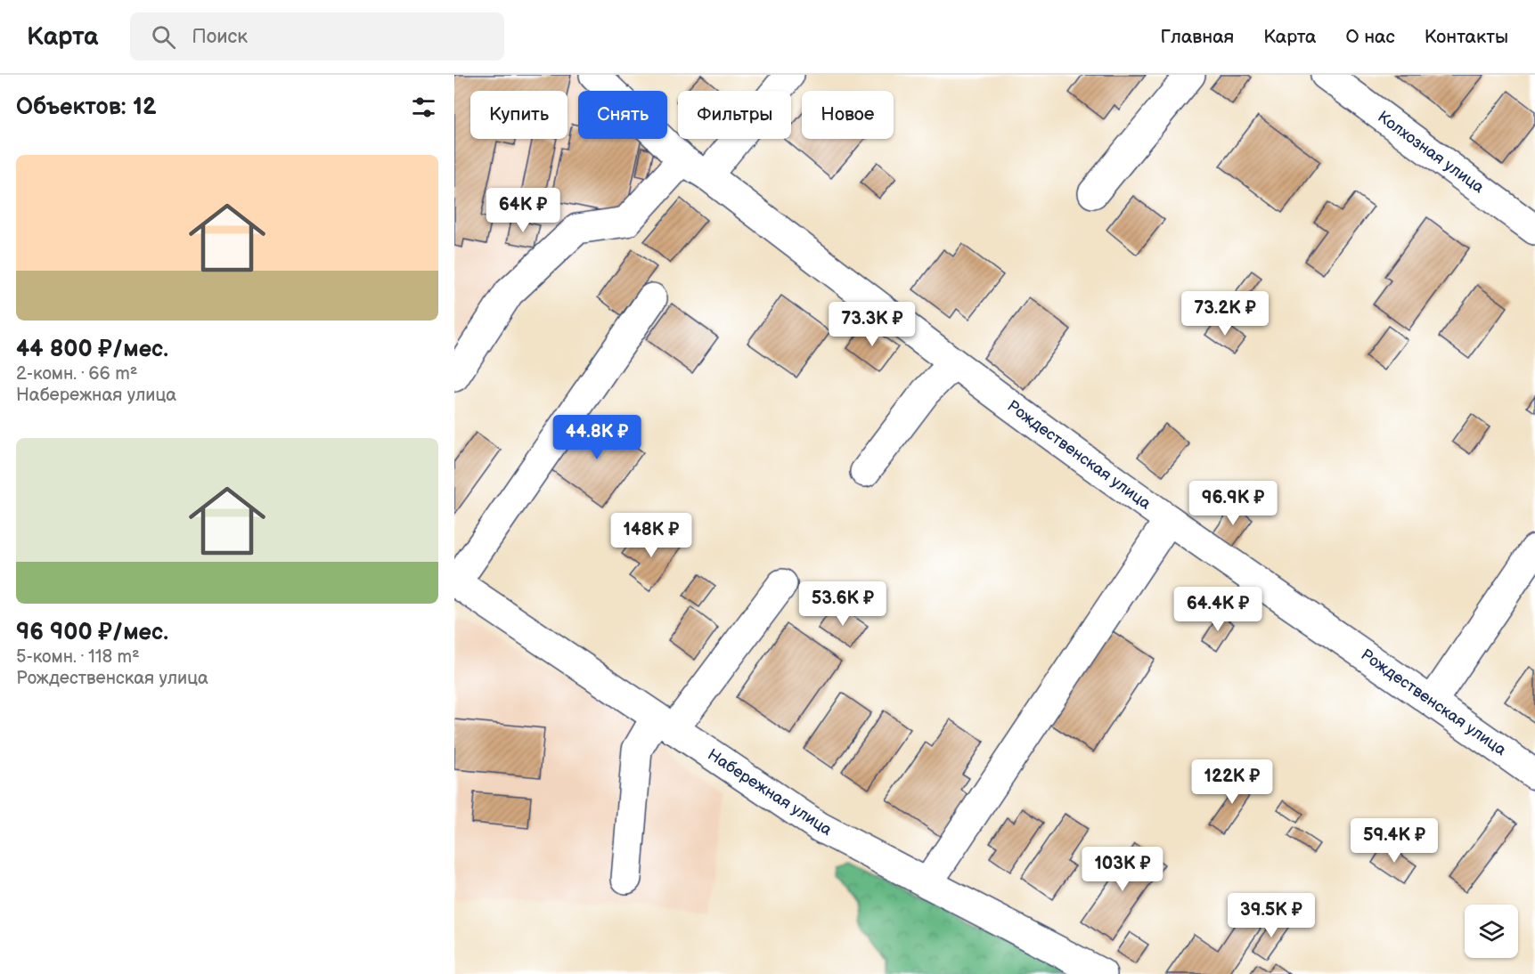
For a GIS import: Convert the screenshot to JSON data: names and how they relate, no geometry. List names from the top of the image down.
{
  "streets": {
    "street": ["Колхозная улица", "Рождественская улица", "Набережная улица"]
  },
  "page": {
    "header": "Карта",
    "search": "Поиск",
    "nav": [
      "Главная",
      "Карта",
      "О нас",
      "Контакты"
    ],
    "heading": "Объектов: 12",
    "chip": [
      "Купить",
      "Снять",
      "Фильтры",
      "Новое"
    ],
    "list": [
      {
        "name": "44 800 ₽/мес.",
        "note": "2-комн. · 66 m² · Набережная улица"
      },
      {
        "name": "96 900 ₽/мес.",
        "note": "5-комн. · 118 m² · Рождественская улица"
      }
    ],
    "price": [
      "64K ₽",
      "73.2K ₽",
      "73.3K ₽",
      "44.8K ₽",
      "96.9K ₽",
      "148K ₽",
      "53.6K ₽",
      "64.4K ₽",
      "122K ₽",
      "59.4K ₽",
      "103K ₽",
      "39.5K ₽"
    ]
  }
}
